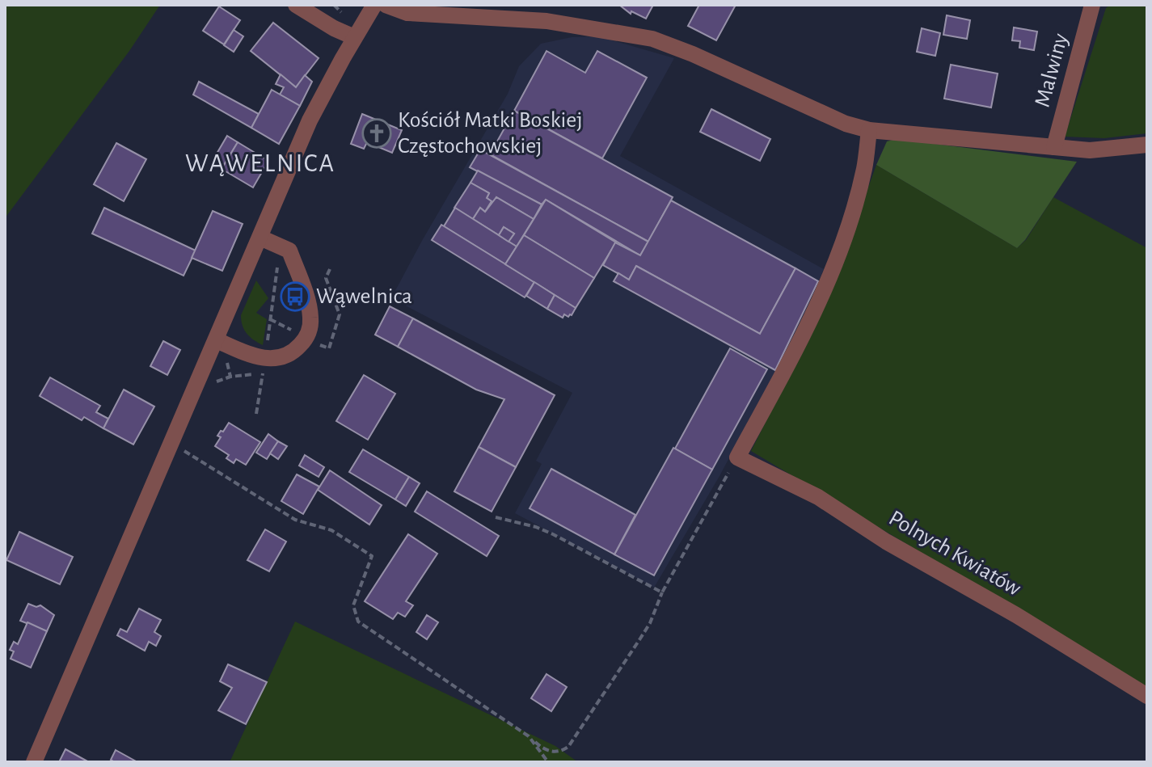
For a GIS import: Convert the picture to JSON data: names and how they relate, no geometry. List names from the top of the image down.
{
  "streets": {
    "street": ["Malwiny", "Polnych Kwiatów"]
  },
  "districts": ["WĄWELNICA"],
  "places": {
    "church": ["Kościół Matki Boskiej Częstochowskiej"],
    "bus stop": ["Wąwelnica"]
  }
}
